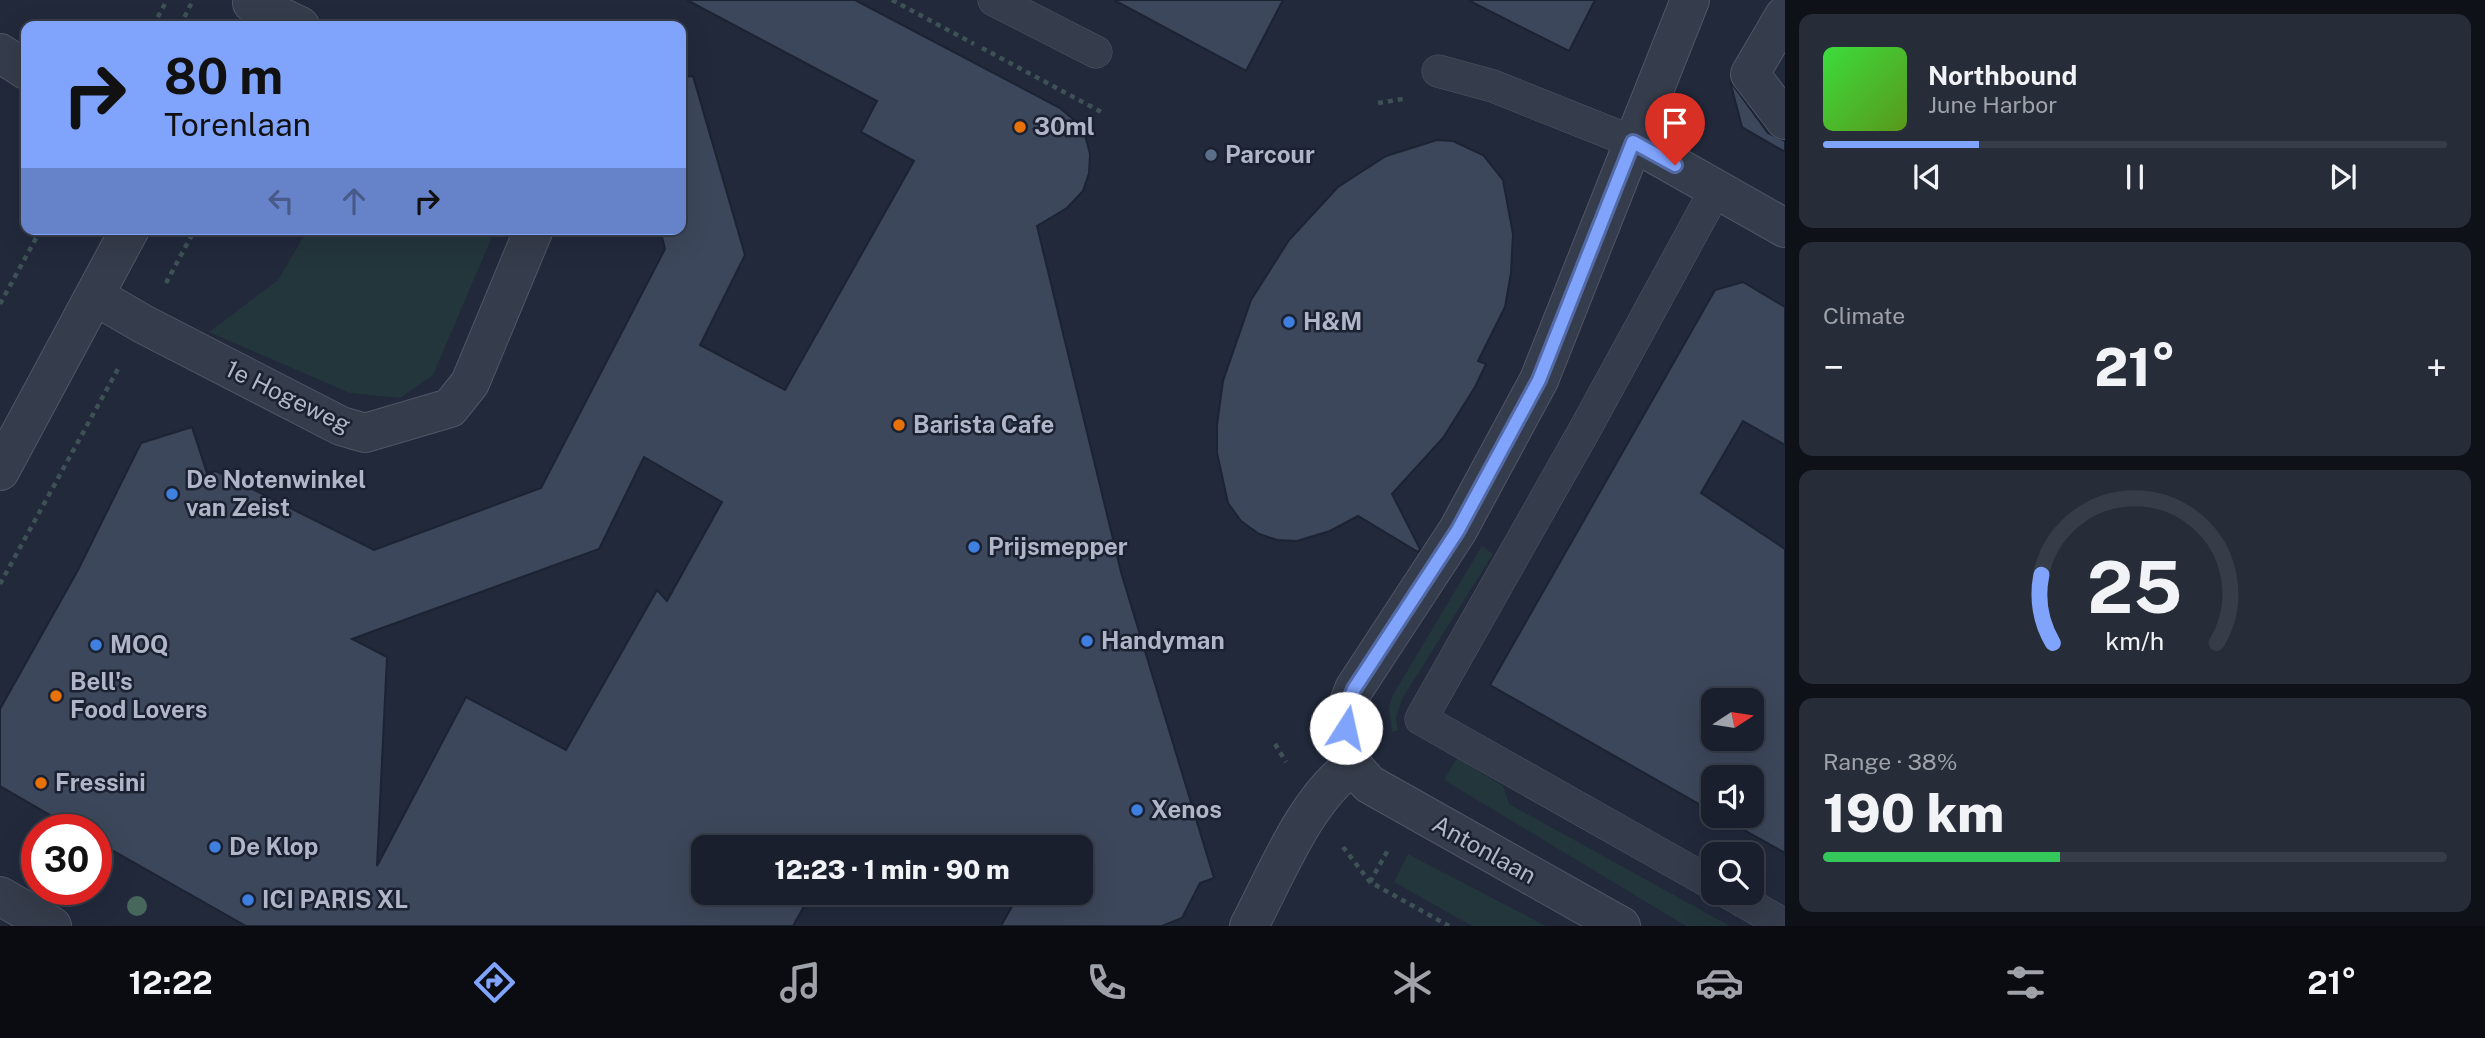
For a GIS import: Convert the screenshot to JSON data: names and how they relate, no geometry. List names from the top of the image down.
{
  "streets": {
    "street": ["1e Hogeweg", "Antonlaan"]
  },
  "places": [
    "30ml",
    "Parcour",
    "H&M",
    "Barista Cafe",
    "De Notenwinkel van Zeist",
    "Prijsmepper",
    "Handyman",
    "MOQ",
    "Bell's Food Lovers",
    "Fressini",
    "Xenos",
    "De Klop",
    "ICI PARIS XL"
  ],
  "north": "right",
  "page": {
    "turn": ["80 m", "Torenlaan"],
    "song": ["Northbound", "June Harbor"],
    "tile": [
      "Climate",
      ["Range · 38%", "190 km"]
    ],
    "heat": ["−", "21°", "+"],
    "limit": "30",
    "trip": "12:23 · 1 min · 90 m",
    "tabs": ["12:22", "21°"],
    "gauge": ["25", "km/h"]
  }
}
